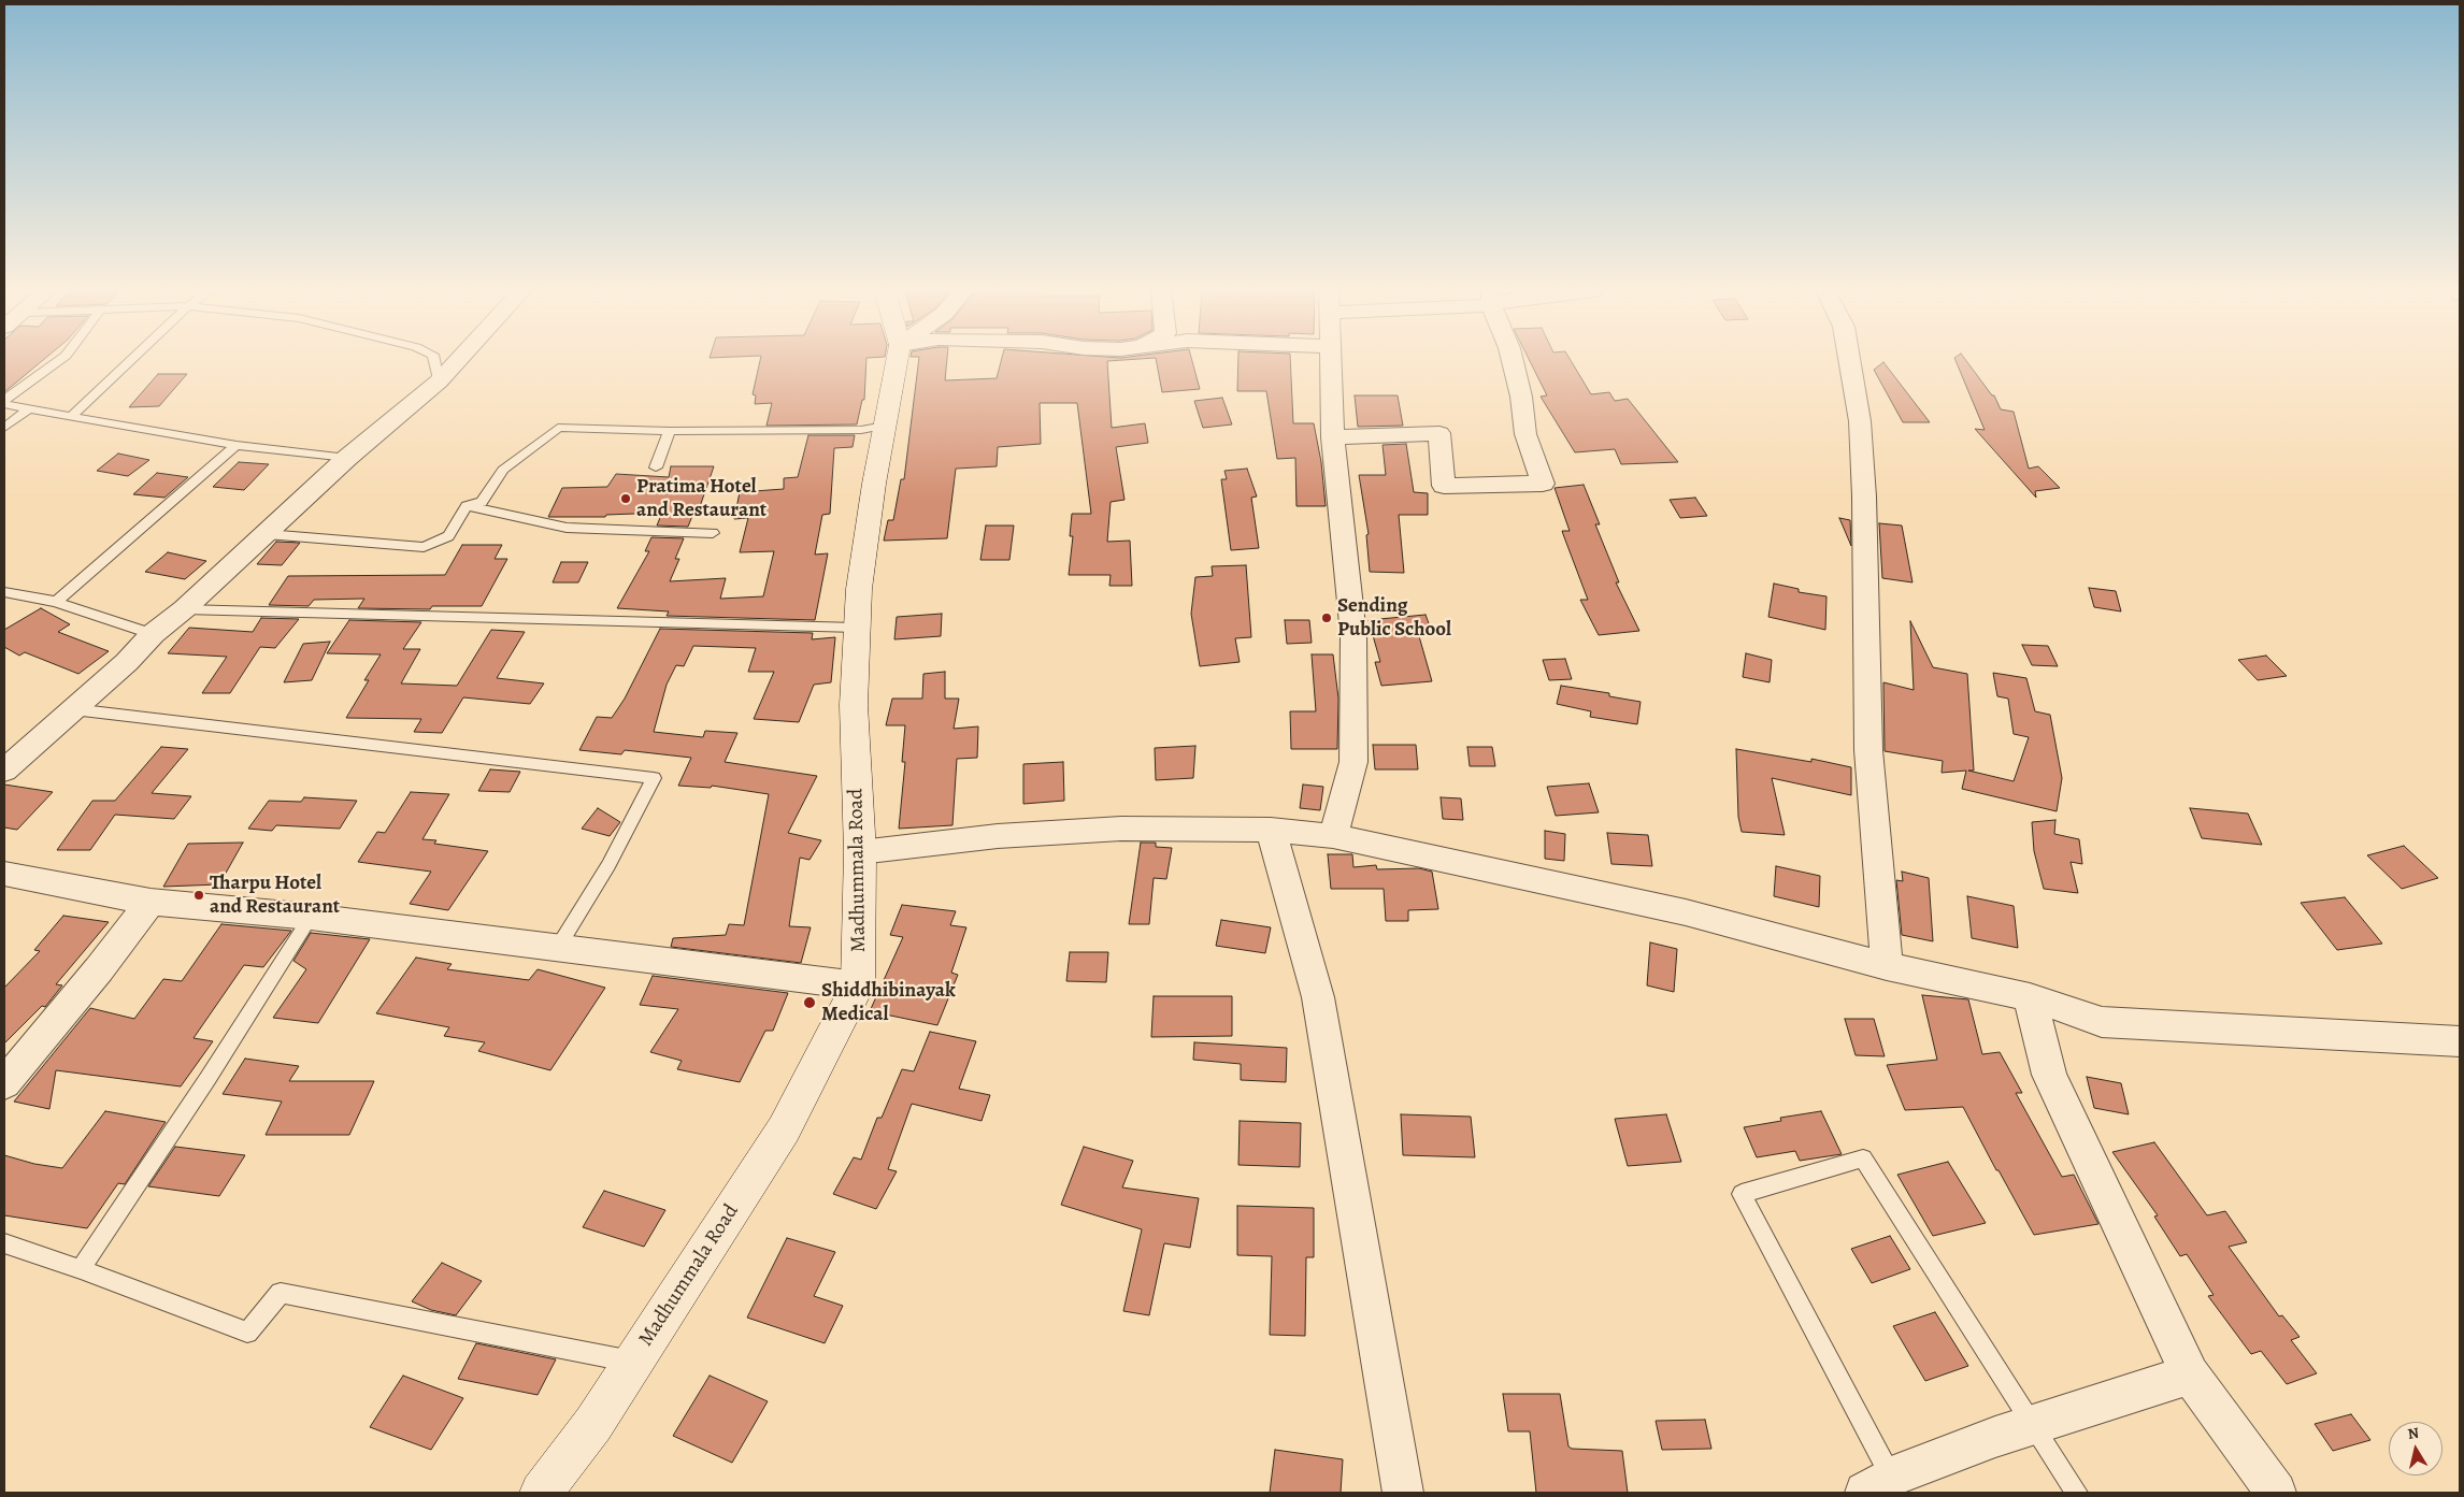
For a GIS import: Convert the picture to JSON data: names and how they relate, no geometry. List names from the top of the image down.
{
  "streets": {
    "street": ["Madhummala Road"]
  },
  "places": [
    "Pratima Hotel and Restaurant",
    "Sending Public School",
    "Tharpu Hotel and Restaurant",
    "Shiddhibinayak Medical"
  ],
  "north": "top"
}
